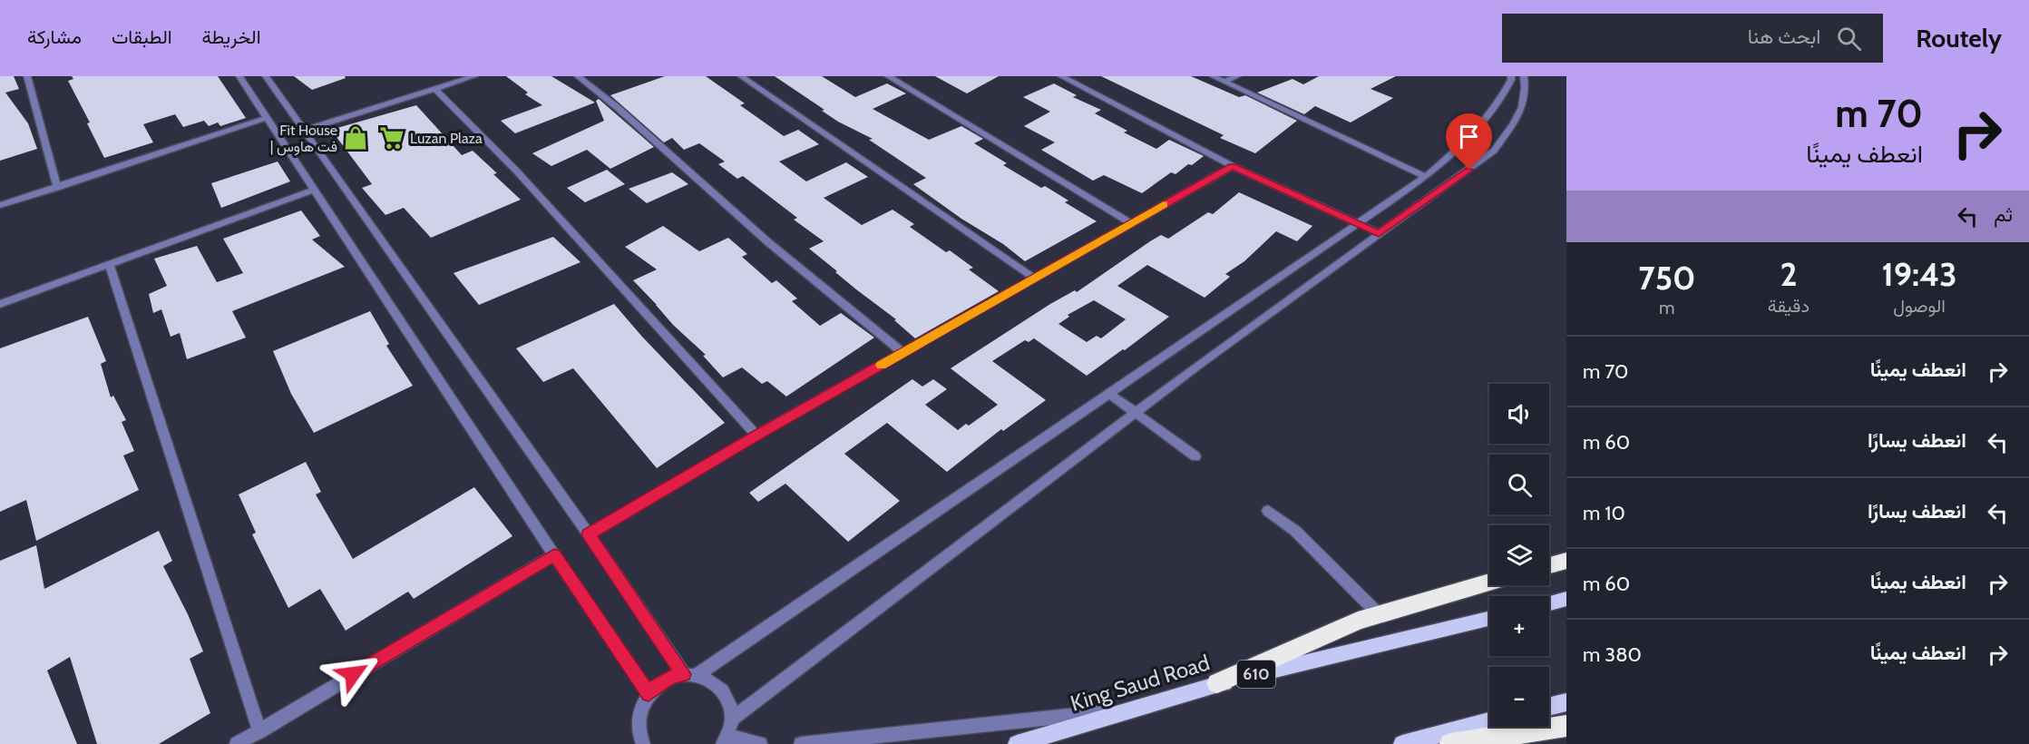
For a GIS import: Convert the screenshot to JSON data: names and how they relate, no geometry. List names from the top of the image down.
{
  "streets": {
    "main road": ["610", "King Saud Road"]
  },
  "places": {
    "shop": ["Fit House | فت هاوس"],
    "supermarket": ["Luzan Plaza"]
  },
  "page": {
    "header": "Routely",
    "search": "ابحث هنا",
    "nav": ["الخريطة", "الطبقات", "مشاركة"],
    "turn": ["70 m", "انعطف يمينًا"],
    "then": "ثم",
    "eta": [
      "19:43",
      "الوصول",
      "2",
      "دقيقة",
      "750",
      "m"
    ],
    "list": [
      {
        "name": "انعطف يمينًا",
        "value": "70 m"
      },
      {
        "name": "انعطف يسارًا",
        "value": "60 m"
      },
      {
        "name": "انعطف يسارًا",
        "value": "10 m"
      },
      {
        "name": "انعطف يمينًا",
        "value": "60 m"
      },
      {
        "name": "انعطف يمينًا",
        "value": "380 m"
      }
    ],
    "map_buttons": ["+", "−"]
  }
}
